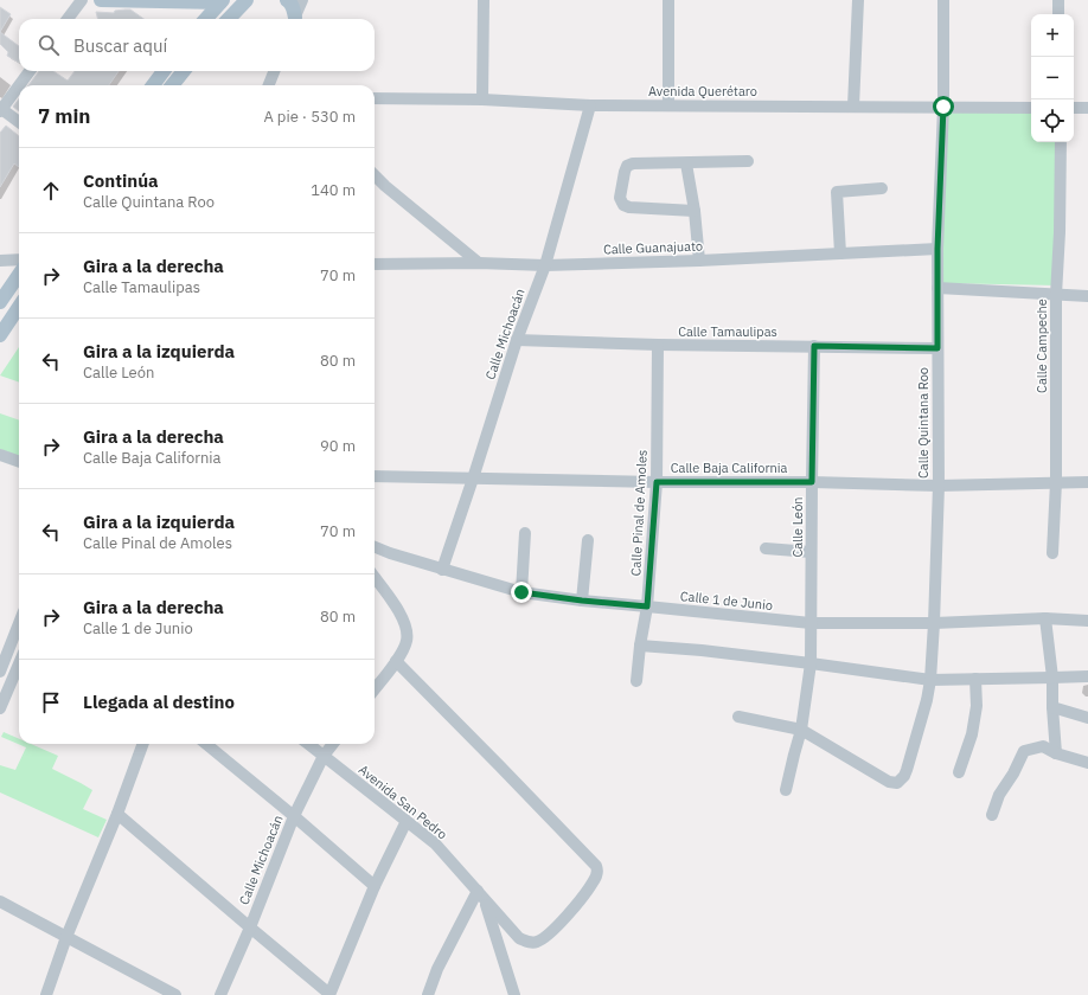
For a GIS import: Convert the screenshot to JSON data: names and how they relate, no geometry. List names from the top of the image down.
{
  "streets": {
    "street": [
      "Avenida Querétaro",
      "Calle Guanajuato",
      "Calle Tamaulipas",
      "Calle Michoacán",
      "Calle Campeche",
      "Calle Quintana Roo",
      "Calle Baja California",
      "Calle Pinal de Amoles",
      "Calle León",
      "Calle 1 de Junio",
      "Avenida San Pedro"
    ]
  },
  "crossings": [
    ["Avenida Querétaro", "Calle Michoacán"],
    ["Avenida Querétaro", "Calle Quintana Roo"],
    ["Calle Guanajuato", "Calle Michoacán"],
    ["Calle Guanajuato", "Calle Quintana Roo"],
    ["Calle Tamaulipas", "Calle Michoacán"],
    ["Calle Tamaulipas", "Calle Quintana Roo"],
    ["Calle Tamaulipas", "Calle Pinal de Amoles"],
    ["Calle Tamaulipas", "Calle León"],
    ["Calle Michoacán", "Calle Baja California"],
    ["Calle Michoacán", "Calle 1 de Junio"],
    ["Calle Michoacán", "Avenida San Pedro"],
    ["Calle Campeche", "Calle Baja California"],
    ["Calle Quintana Roo", "Calle Baja California"],
    ["Calle Quintana Roo", "Calle 1 de Junio"],
    ["Calle Baja California", "Calle Pinal de Amoles"],
    ["Calle Baja California", "Calle León"],
    ["Calle Pinal de Amoles", "Calle 1 de Junio"],
    ["Calle León", "Calle 1 de Junio"]
  ],
  "page": {
    "map_buttons": ["+", "−"],
    "search": "Buscar aquí",
    "heading": ["7 min", "A pie · 530 m"],
    "list": [
      ["Continúa", "Calle Quintana Roo", "140 m"],
      ["Gira a la derecha", "Calle Tamaulipas", "70 m"],
      ["Gira a la izquierda", "Calle León", "80 m"],
      ["Gira a la derecha", "Calle Baja California", "90 m"],
      ["Gira a la izquierda", "Calle Pinal de Amoles", "70 m"],
      ["Gira a la derecha", "Calle 1 de Junio", "80 m"],
      "Llegada al destino"
    ]
  }
}
